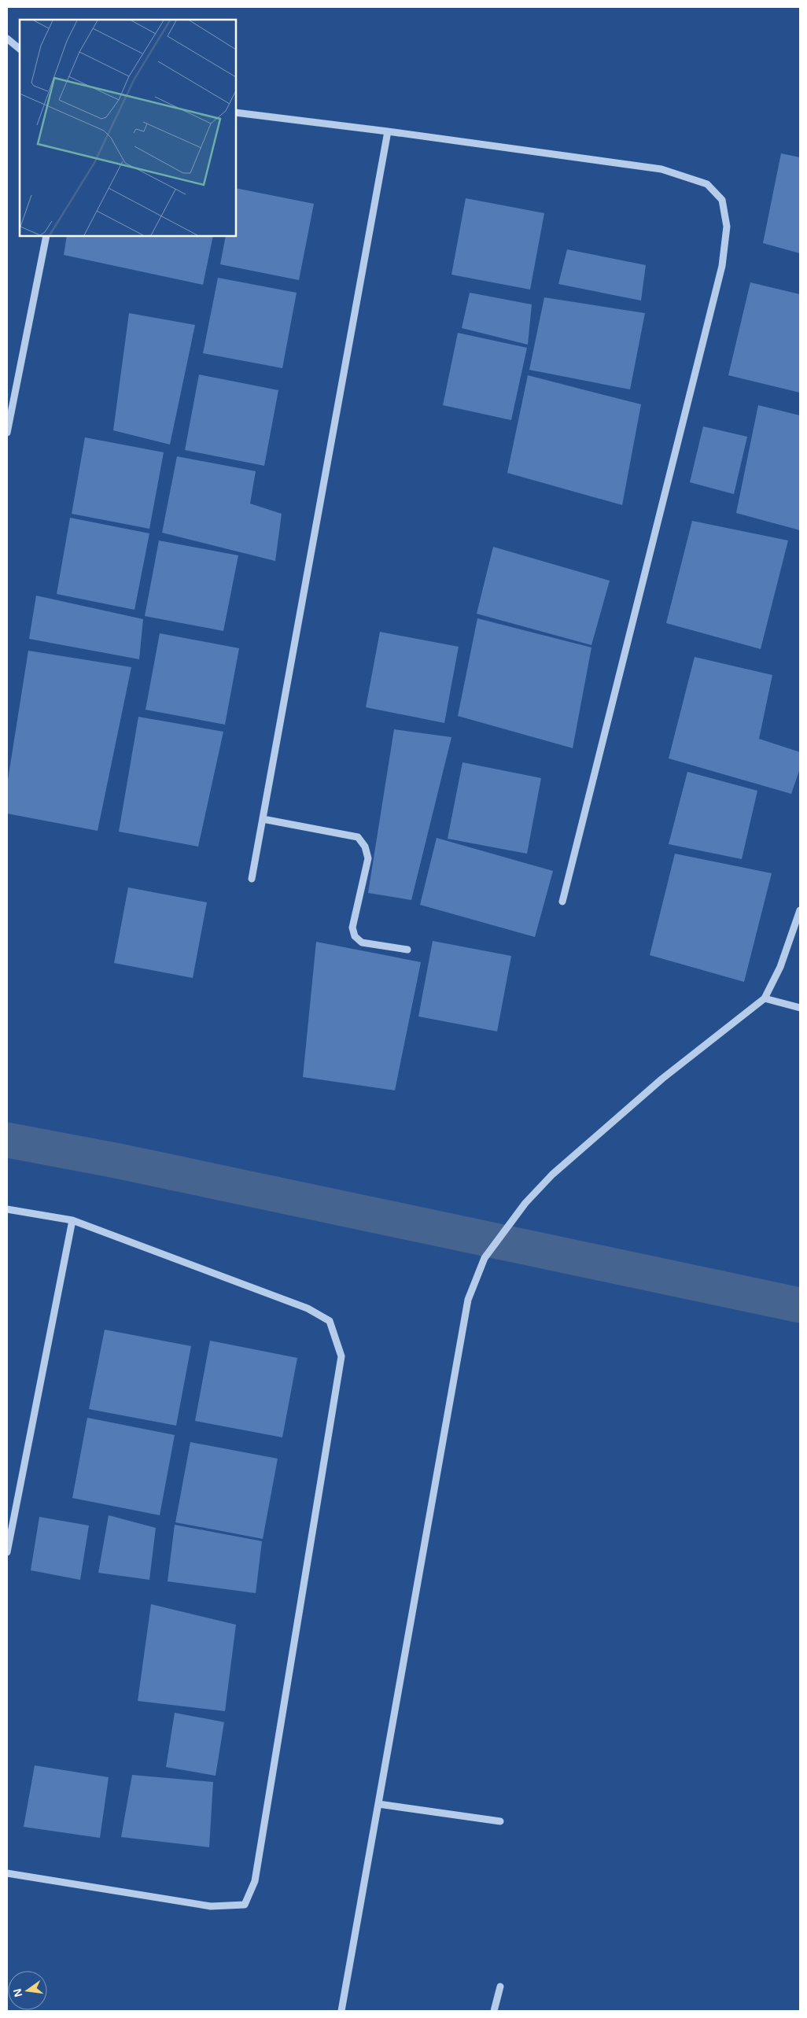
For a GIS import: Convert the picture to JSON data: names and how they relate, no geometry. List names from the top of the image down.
{
  "north": "left"
}
